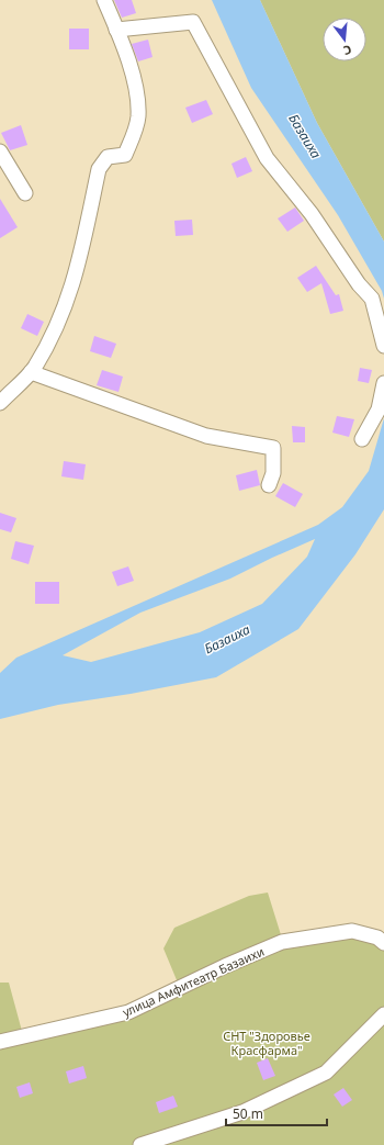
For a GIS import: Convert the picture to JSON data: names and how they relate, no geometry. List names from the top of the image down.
{
  "streets": {
    "street": ["улица Амфитеатр Базаихи"]
  },
  "water": ["Базаиха"],
  "parks": ["СНТ \"Здоровье Красфарма\""],
  "scale_bar": "50 m",
  "north": "bottom"
}
